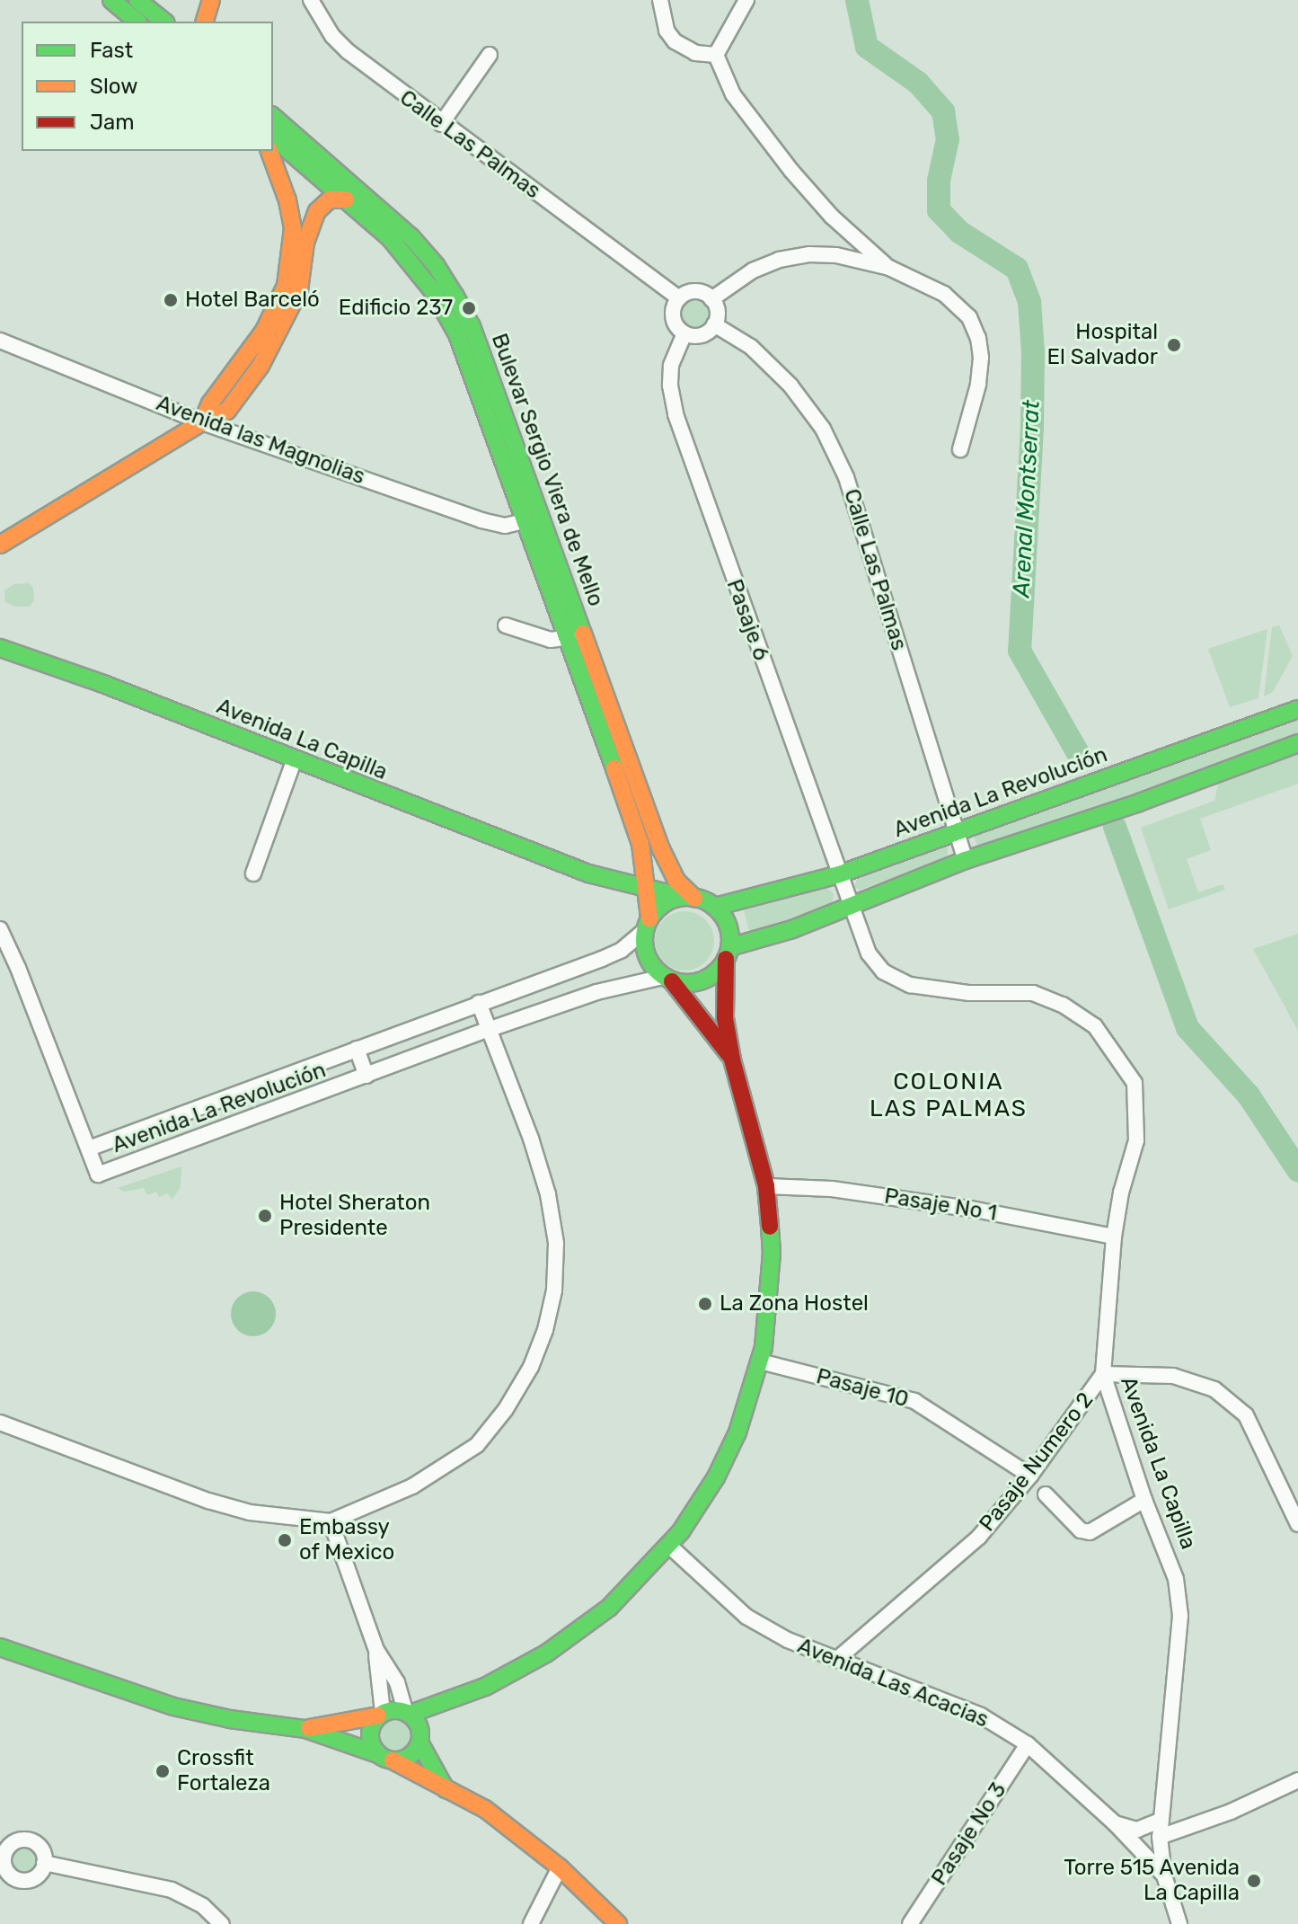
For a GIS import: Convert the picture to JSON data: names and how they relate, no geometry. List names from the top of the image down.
{
  "streets": {
    "street": [
      "Calle Las Palmas",
      "Avenida las Magnolias",
      "Bulevar Sergio Viera de Mello",
      "Pasaje 6",
      "Avenida La Capilla",
      "Avenida La Revolución",
      "Pasaje No 1",
      "Pasaje 10",
      "Pasaje Numero 2",
      "Avenida Las Acacias",
      "Pasaje No 3"
    ]
  },
  "crossings": [
    ["Calle Las Palmas", "Pasaje 6"],
    ["Calle Las Palmas", "Avenida La Revolución"],
    ["Avenida las Magnolias", "Bulevar Sergio Viera de Mello"],
    ["Bulevar Sergio Viera de Mello", "Avenida La Capilla"],
    ["Bulevar Sergio Viera de Mello", "Avenida La Revolución"],
    ["Pasaje 6", "Avenida La Capilla"],
    ["Pasaje 6", "Avenida La Revolución"],
    ["Avenida La Capilla", "Avenida La Revolución"],
    ["Avenida La Capilla", "Pasaje No 1"],
    ["Avenida La Capilla", "Pasaje Numero 2"],
    ["Avenida La Capilla", "Avenida Las Acacias"],
    ["Pasaje 10", "Pasaje Numero 2"],
    ["Pasaje Numero 2", "Avenida Las Acacias"],
    ["Avenida Las Acacias", "Pasaje No 3"]
  ],
  "districts": ["COLONIA LAS PALMAS"],
  "water": ["Arenal Montserrat"],
  "places": [
    "Hotel Barceló",
    "Edificio 237",
    "Hospital El Salvador",
    "Hotel Sheraton Presidente",
    "La Zona Hostel",
    "Embassy of Mexico",
    "Crossfit Fortaleza",
    "Torre 515 Avenida La Capilla"
  ],
  "legend": ["Fast", "Slow", "Jam"]
}
